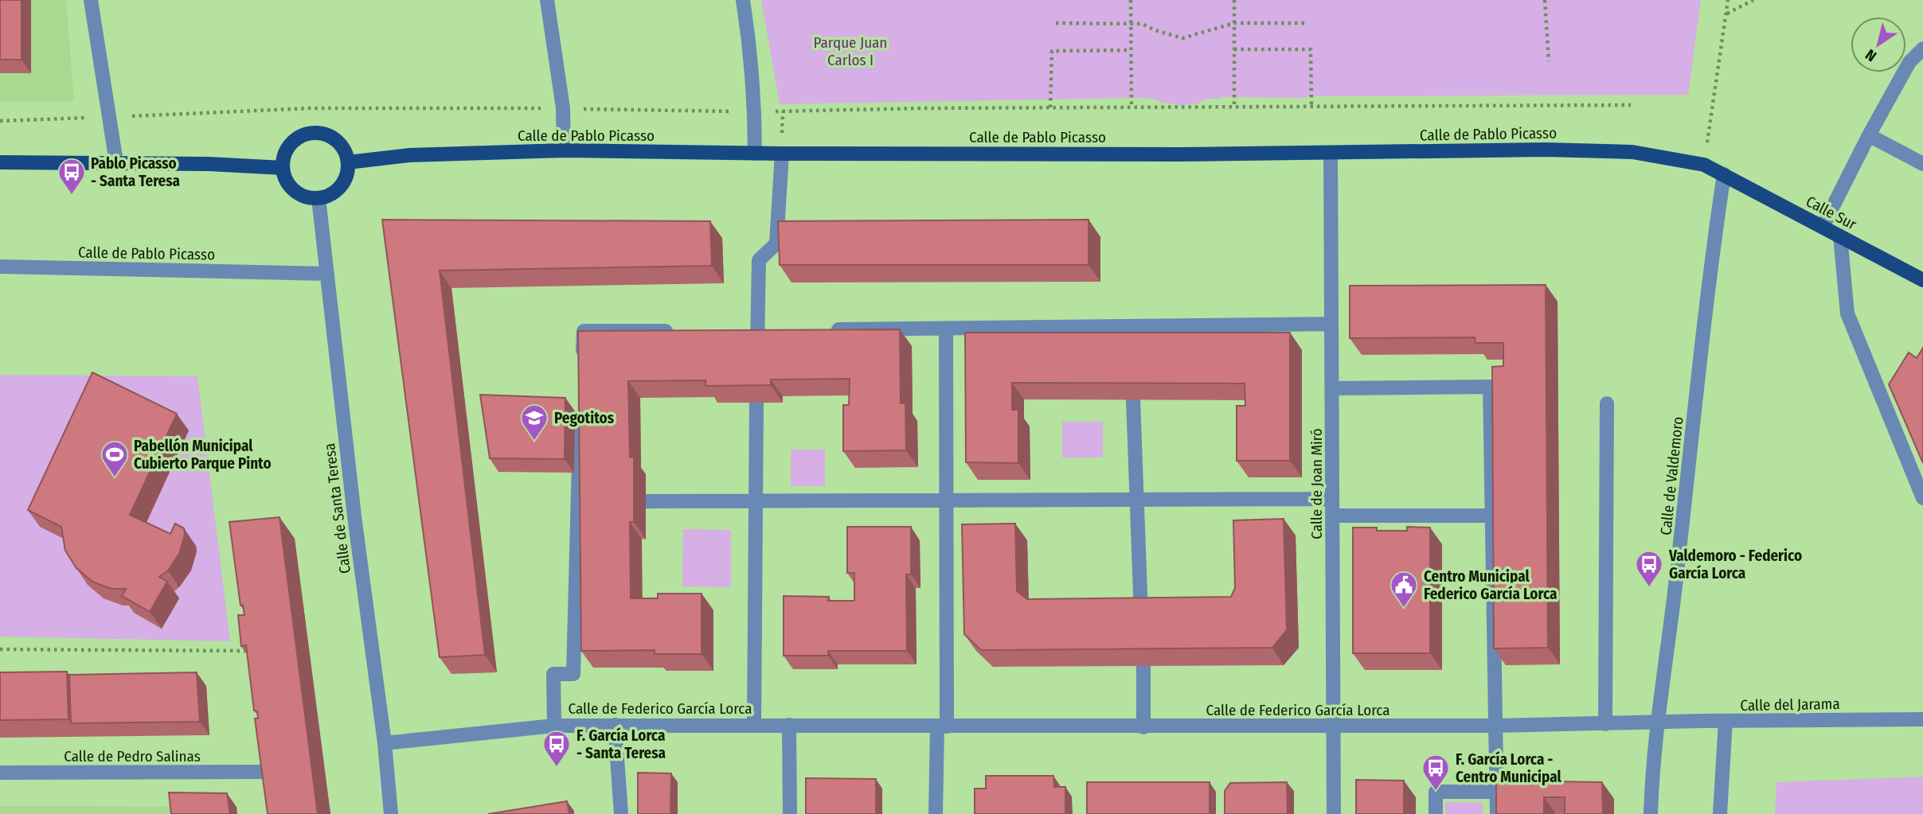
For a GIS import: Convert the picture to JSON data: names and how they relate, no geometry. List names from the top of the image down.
{
  "streets": {
    "main road": ["Calle de Pablo Picasso", "Calle Sur"],
    "street": [
      "Calle de Valdemoro",
      "Calle de Joan Miró",
      "Calle de Santa Teresa",
      "Calle del Jarama",
      "Calle de Federico García Lorca",
      "Calle de Pedro Salinas"
    ]
  },
  "crossings": [
    ["Calle de Pablo Picasso", "Calle Sur"],
    ["Calle de Pablo Picasso", "Calle de Valdemoro"],
    ["Calle de Pablo Picasso", "Calle de Joan Miró"],
    ["Calle de Pablo Picasso", "Calle de Santa Teresa"],
    ["Calle Sur", "Calle de Valdemoro"],
    ["Calle de Valdemoro", "Calle del Jarama"],
    ["Calle de Valdemoro", "Calle de Federico García Lorca"],
    ["Calle de Joan Miró", "Calle de Federico García Lorca"],
    ["Calle de Santa Teresa", "Calle de Federico García Lorca"],
    ["Calle del Jarama", "Calle de Federico García Lorca"]
  ],
  "parks": ["Parque Juan Carlos I"],
  "places": {
    "bus stop": [
      "Pablo Picasso - Santa Teresa",
      "Valdemoro - Federico García Lorca",
      "F. García Lorca - Santa Teresa",
      "F. García Lorca - Centro Municipal"
    ],
    "school or university": ["Pegotitos"],
    "sports": ["Pabellón Municipal Cubierto Parque Pinto"],
    "public building": ["Centro Municipal Federico García Lorca"]
  },
  "north": "bottom left"
}
